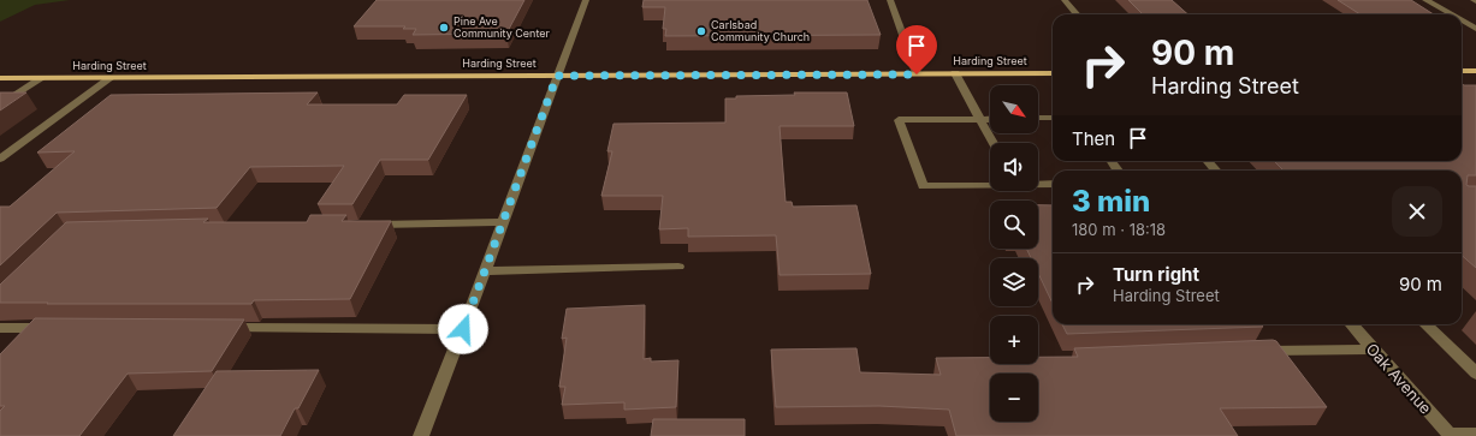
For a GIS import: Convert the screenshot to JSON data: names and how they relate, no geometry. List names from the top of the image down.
{
  "streets": {
    "main road": ["Harding Street"],
    "street": ["Oak Avenue"]
  },
  "places": ["Pine Ave Community Center", "Carlsbad Community Church"],
  "north": "bottom right",
  "page": {
    "turn": ["90 m", "Harding Street"],
    "map_buttons": ["+", "−"],
    "then": "Then",
    "heading": ["3 min", "180 m · 18:18"],
    "list": [
      {
        "name": "Turn right",
        "note": "Harding Street",
        "value": "90 m"
      }
    ]
  }
}
